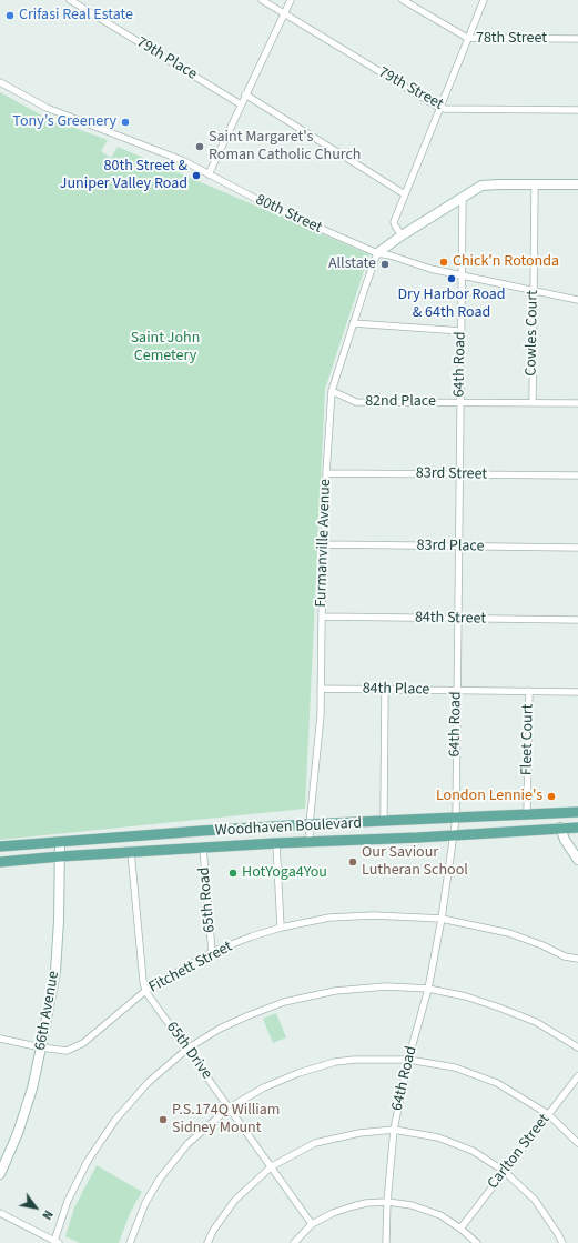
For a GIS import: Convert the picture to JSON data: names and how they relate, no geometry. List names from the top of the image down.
{
  "streets": {
    "main road": ["Woodhaven Boulevard"],
    "street": [
      "78th Street",
      "79th Place",
      "79th Street",
      "80th Street",
      "Cowles Court",
      "64th Road",
      "82nd Place",
      "83rd Street",
      "Furmanville Avenue",
      "83rd Place",
      "84th Street",
      "84th Place",
      "Fleet Court",
      "65th Road",
      "Fitchett Street",
      "66th Avenue",
      "65th Drive",
      "Carlton Street"
    ]
  },
  "crossings": [
    ["80th Street", "Cowles Court"],
    ["80th Street", "64th Road"],
    ["80th Street", "Furmanville Avenue"],
    ["Cowles Court", "82nd Place"],
    ["64th Road", "82nd Place"],
    ["64th Road", "83rd Street"],
    ["64th Road", "83rd Place"],
    ["64th Road", "84th Street"],
    ["64th Road", "84th Place"],
    ["64th Road", "Woodhaven Boulevard"],
    ["64th Road", "Fitchett Street"],
    ["82nd Place", "Furmanville Avenue"],
    ["83rd Street", "Furmanville Avenue"],
    ["Furmanville Avenue", "83rd Place"],
    ["Furmanville Avenue", "84th Street"],
    ["Furmanville Avenue", "84th Place"],
    ["Furmanville Avenue", "Woodhaven Boulevard"],
    ["84th Place", "Fleet Court"],
    ["Fleet Court", "Woodhaven Boulevard"],
    ["Woodhaven Boulevard", "65th Road"],
    ["Woodhaven Boulevard", "66th Avenue"],
    ["Woodhaven Boulevard", "65th Drive"],
    ["65th Road", "Fitchett Street"],
    ["Fitchett Street", "66th Avenue"],
    ["Fitchett Street", "65th Drive"]
  ],
  "parks": ["Saint John Cemetery"],
  "places": [
    "Crifasi Real Estate",
    "Tony’s Greenery",
    "Saint Margaret's Roman Catholic Church",
    "80th Street & Juniper Valley Road",
    "Chick'n Rotonda",
    "Allstate",
    "Dry Harbor Road & 64th Road",
    "London Lennie's",
    "Our Saviour Lutheran School",
    "HotYoga4You",
    "P.S.174Q William Sidney Mount"
  ],
  "north": "bottom right"
}
